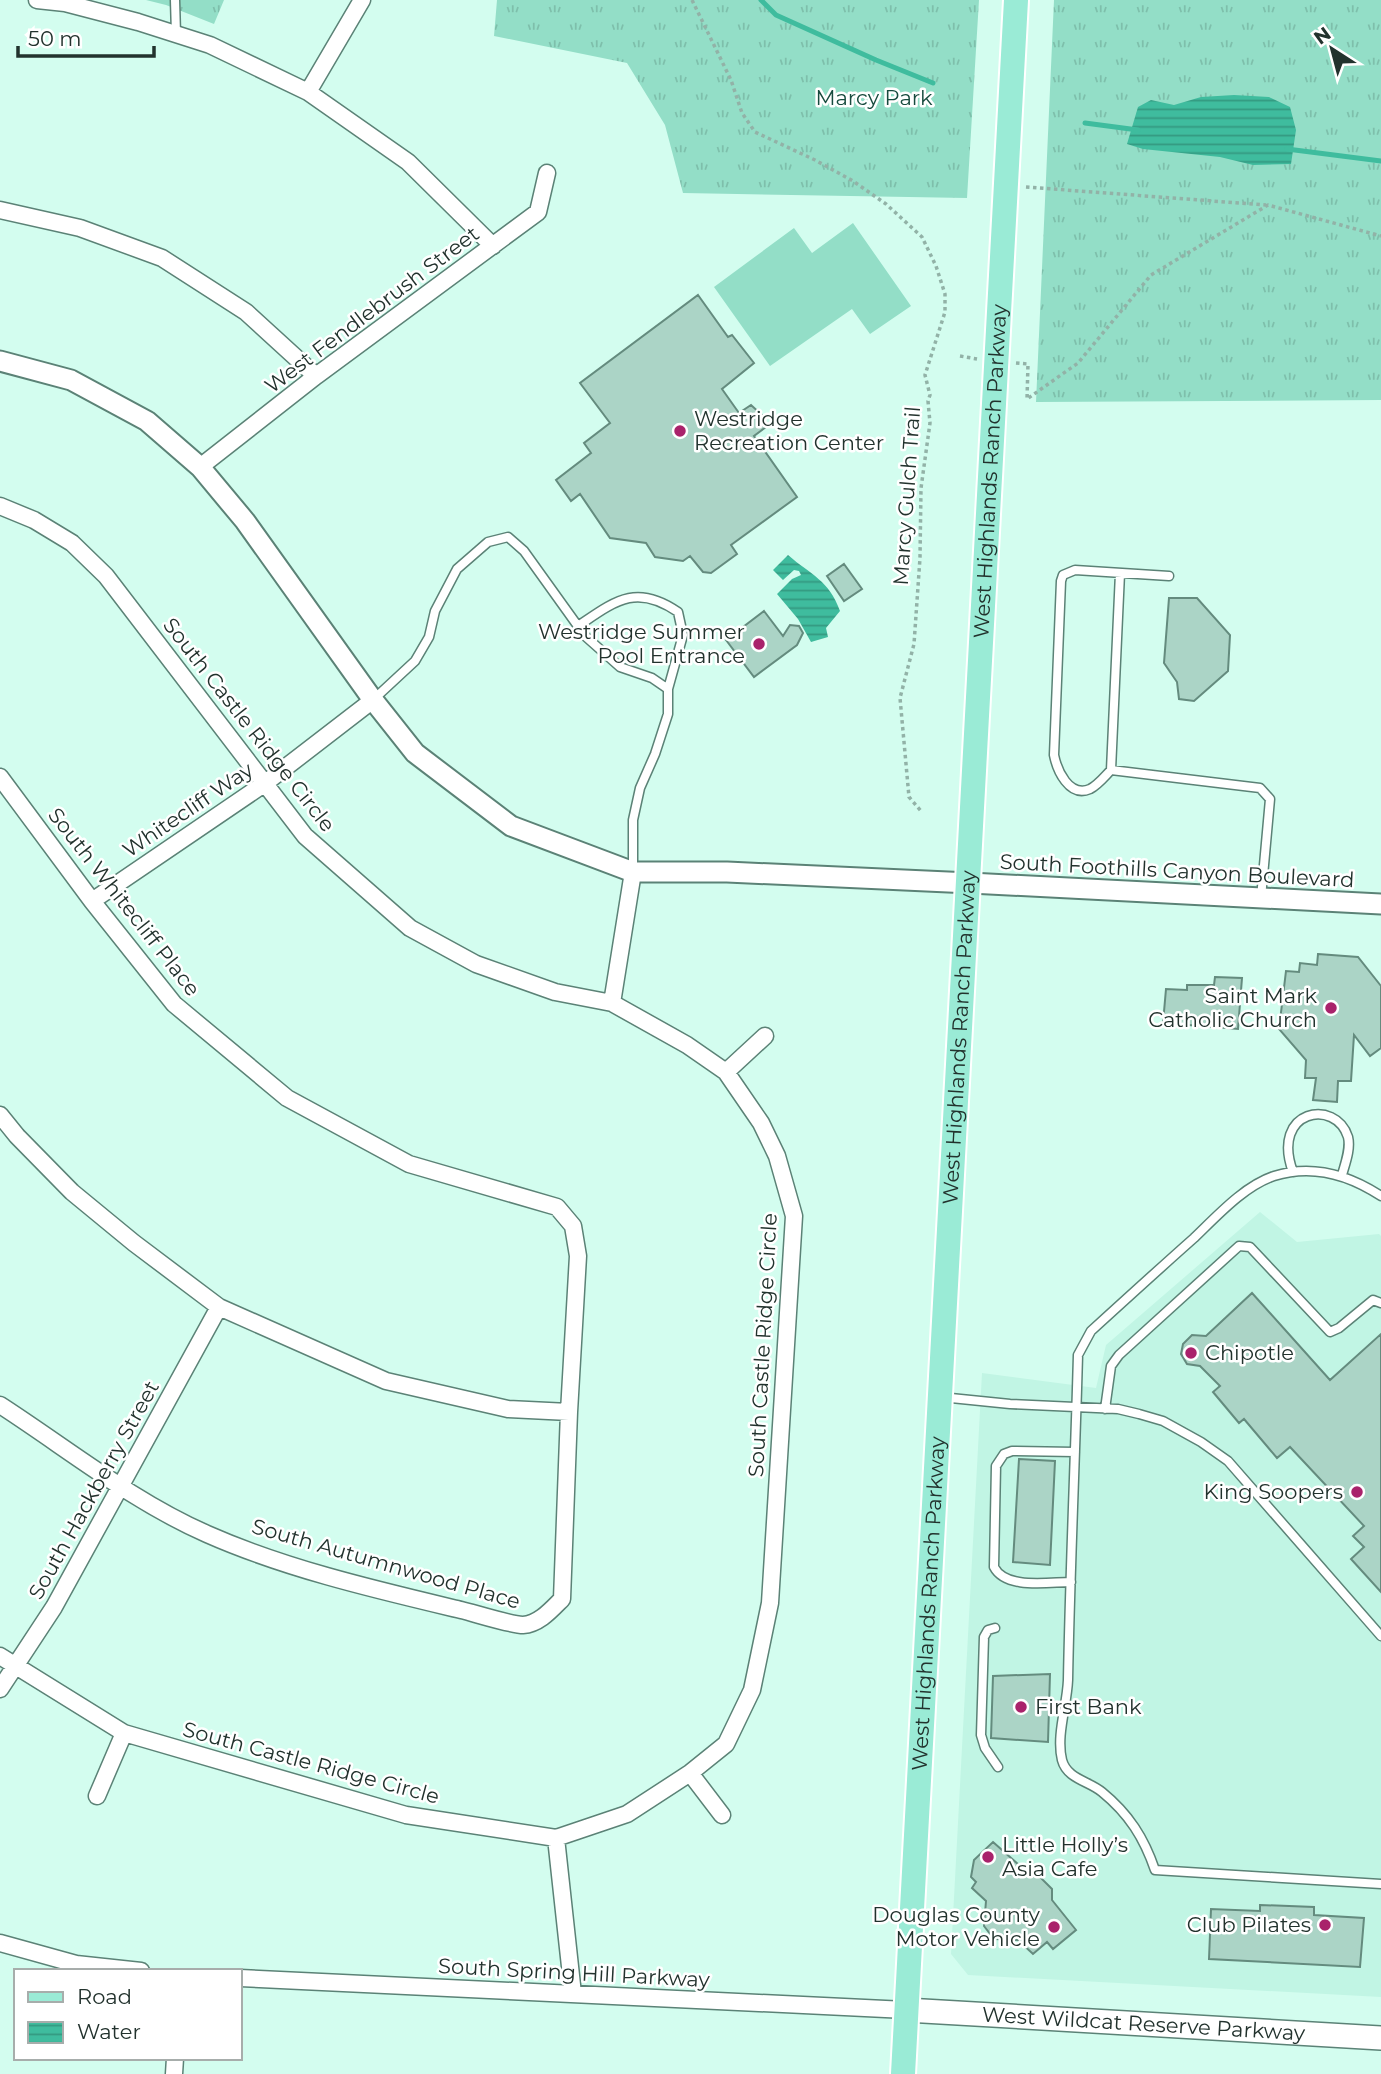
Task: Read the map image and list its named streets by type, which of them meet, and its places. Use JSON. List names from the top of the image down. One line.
{"streets":{"main road":["West Highlands Ranch Parkway","West Wildcat Reserve Parkway"],"street":["West Fendlebrush Street","South Castle Ridge Circle","Whitecliff Way","South Foothills Canyon Boulevard","South Whitecliff Place","South Hackberry Street","South Autumnwood Place","South Spring Hill Parkway"],"path":["Marcy Gulch Trail"]},"crossings":[["West Fendlebrush Street","South Foothills Canyon Boulevard"],["West Highlands Ranch Parkway","South Foothills Canyon Boulevard"],["West Highlands Ranch Parkway","South Spring Hill Parkway"],["West Highlands Ranch Parkway","West Wildcat Reserve Parkway"],["South Castle Ridge Circle","Whitecliff Way"],["South Castle Ridge Circle","South Hackberry Street"],["Whitecliff Way","South Foothills Canyon Boulevard"],["Whitecliff Way","South Whitecliff Place"],["South Whitecliff Place","South Autumnwood Place"],["South Hackberry Street","South Autumnwood Place"],["South Spring Hill Parkway","West Wildcat Reserve Parkway"]],"parks":["Marcy Park"],"places":["Westridge Recreation Center","Westridge Summer Pool Entrance","Saint Mark Catholic Church","Chipotle","King Soopers","First Bank","Little Holly’s Asia Cafe","Club Pilates","Douglas County Motor Vehicle"],"legend":["Road","Water"],"scale_bar":"50 m","north":"top left"}
